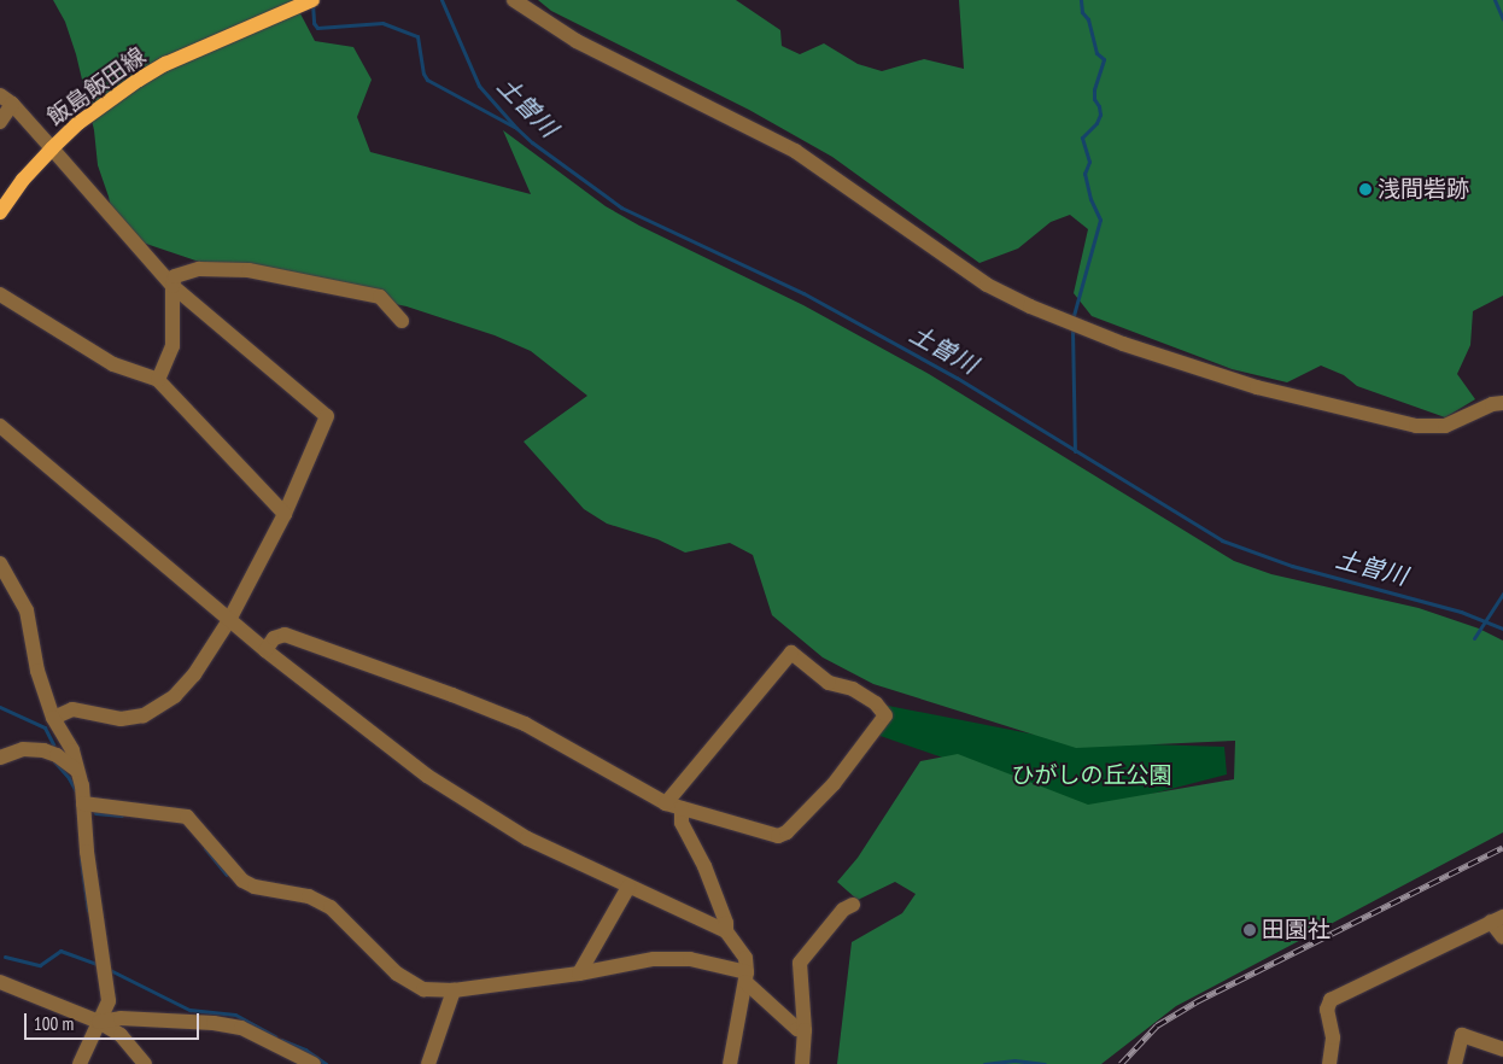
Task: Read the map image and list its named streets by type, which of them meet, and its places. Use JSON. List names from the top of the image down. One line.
{"streets":{"main road":["飯島飯田線"]},"water":["土曽川"],"parks":["ひがしの丘公園"],"places":["浅間砦跡","田園社"],"scale_bar":"100 m"}
